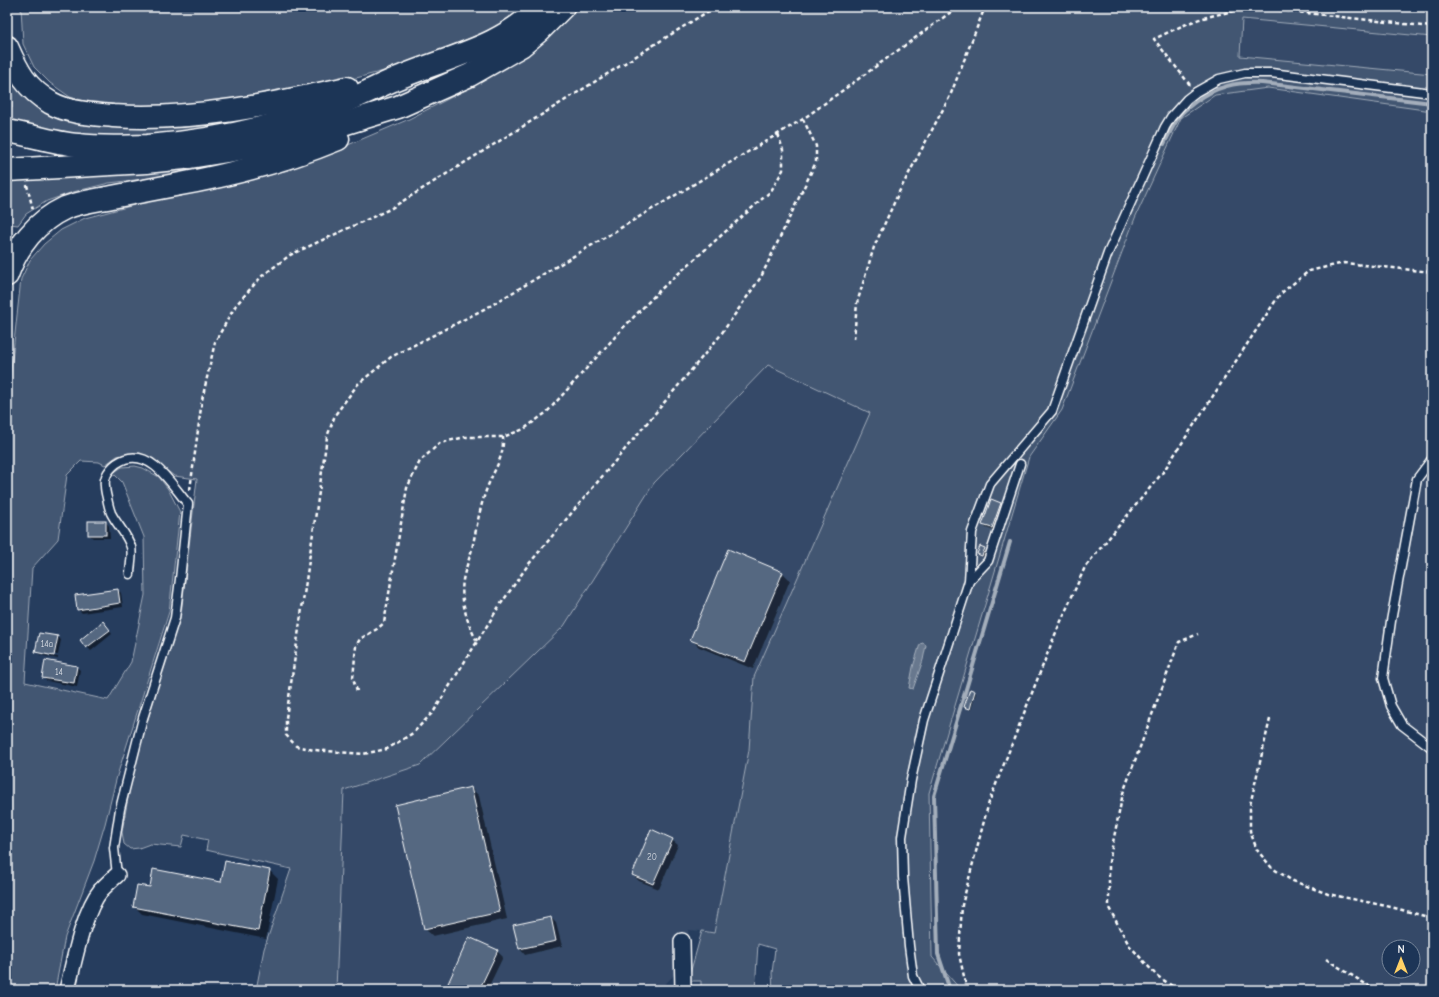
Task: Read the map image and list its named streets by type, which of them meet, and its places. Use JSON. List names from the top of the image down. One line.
{"house_numbers":["14a","14","20"],"north":"top"}
